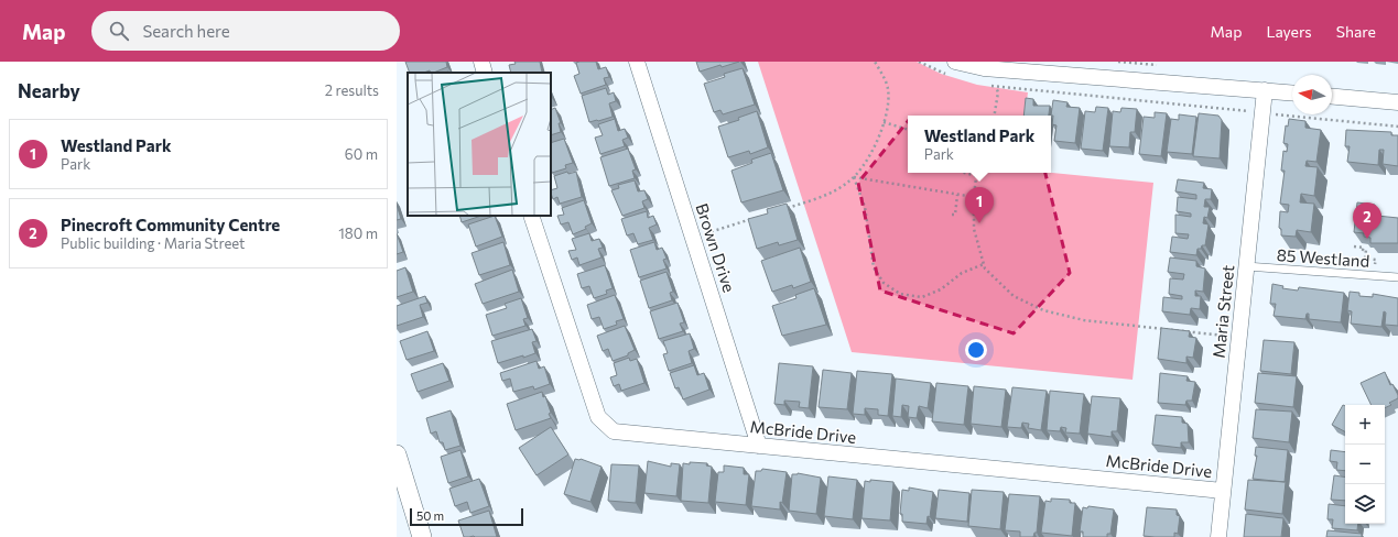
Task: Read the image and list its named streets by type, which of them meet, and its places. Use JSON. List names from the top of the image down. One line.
{"streets":{"street":["Brown Drive","Maria Street","McBride Drive"],"lane":["85 Westland"]},"crossings":[["Brown Drive","McBride Drive"],["85 Westland","Maria Street"],["Maria Street","McBride Drive"]],"scale_bar":"50 m","north":"left","page":{"header":"Map","search":"Search here","nav":["Map","Layers","Share"],"heading":["Nearby","2 results"],"popup":["Westland Park","Park"],"list":[{"mark":"1","name":"Westland Park","note":"Park","value":"60 m"},{"mark":"2","name":"Pinecroft Community Centre","note":"Public building · Maria Street","value":"180 m"}],"pins":["1","2"],"map_buttons":["+","−"],"scale":"50 m"}}
